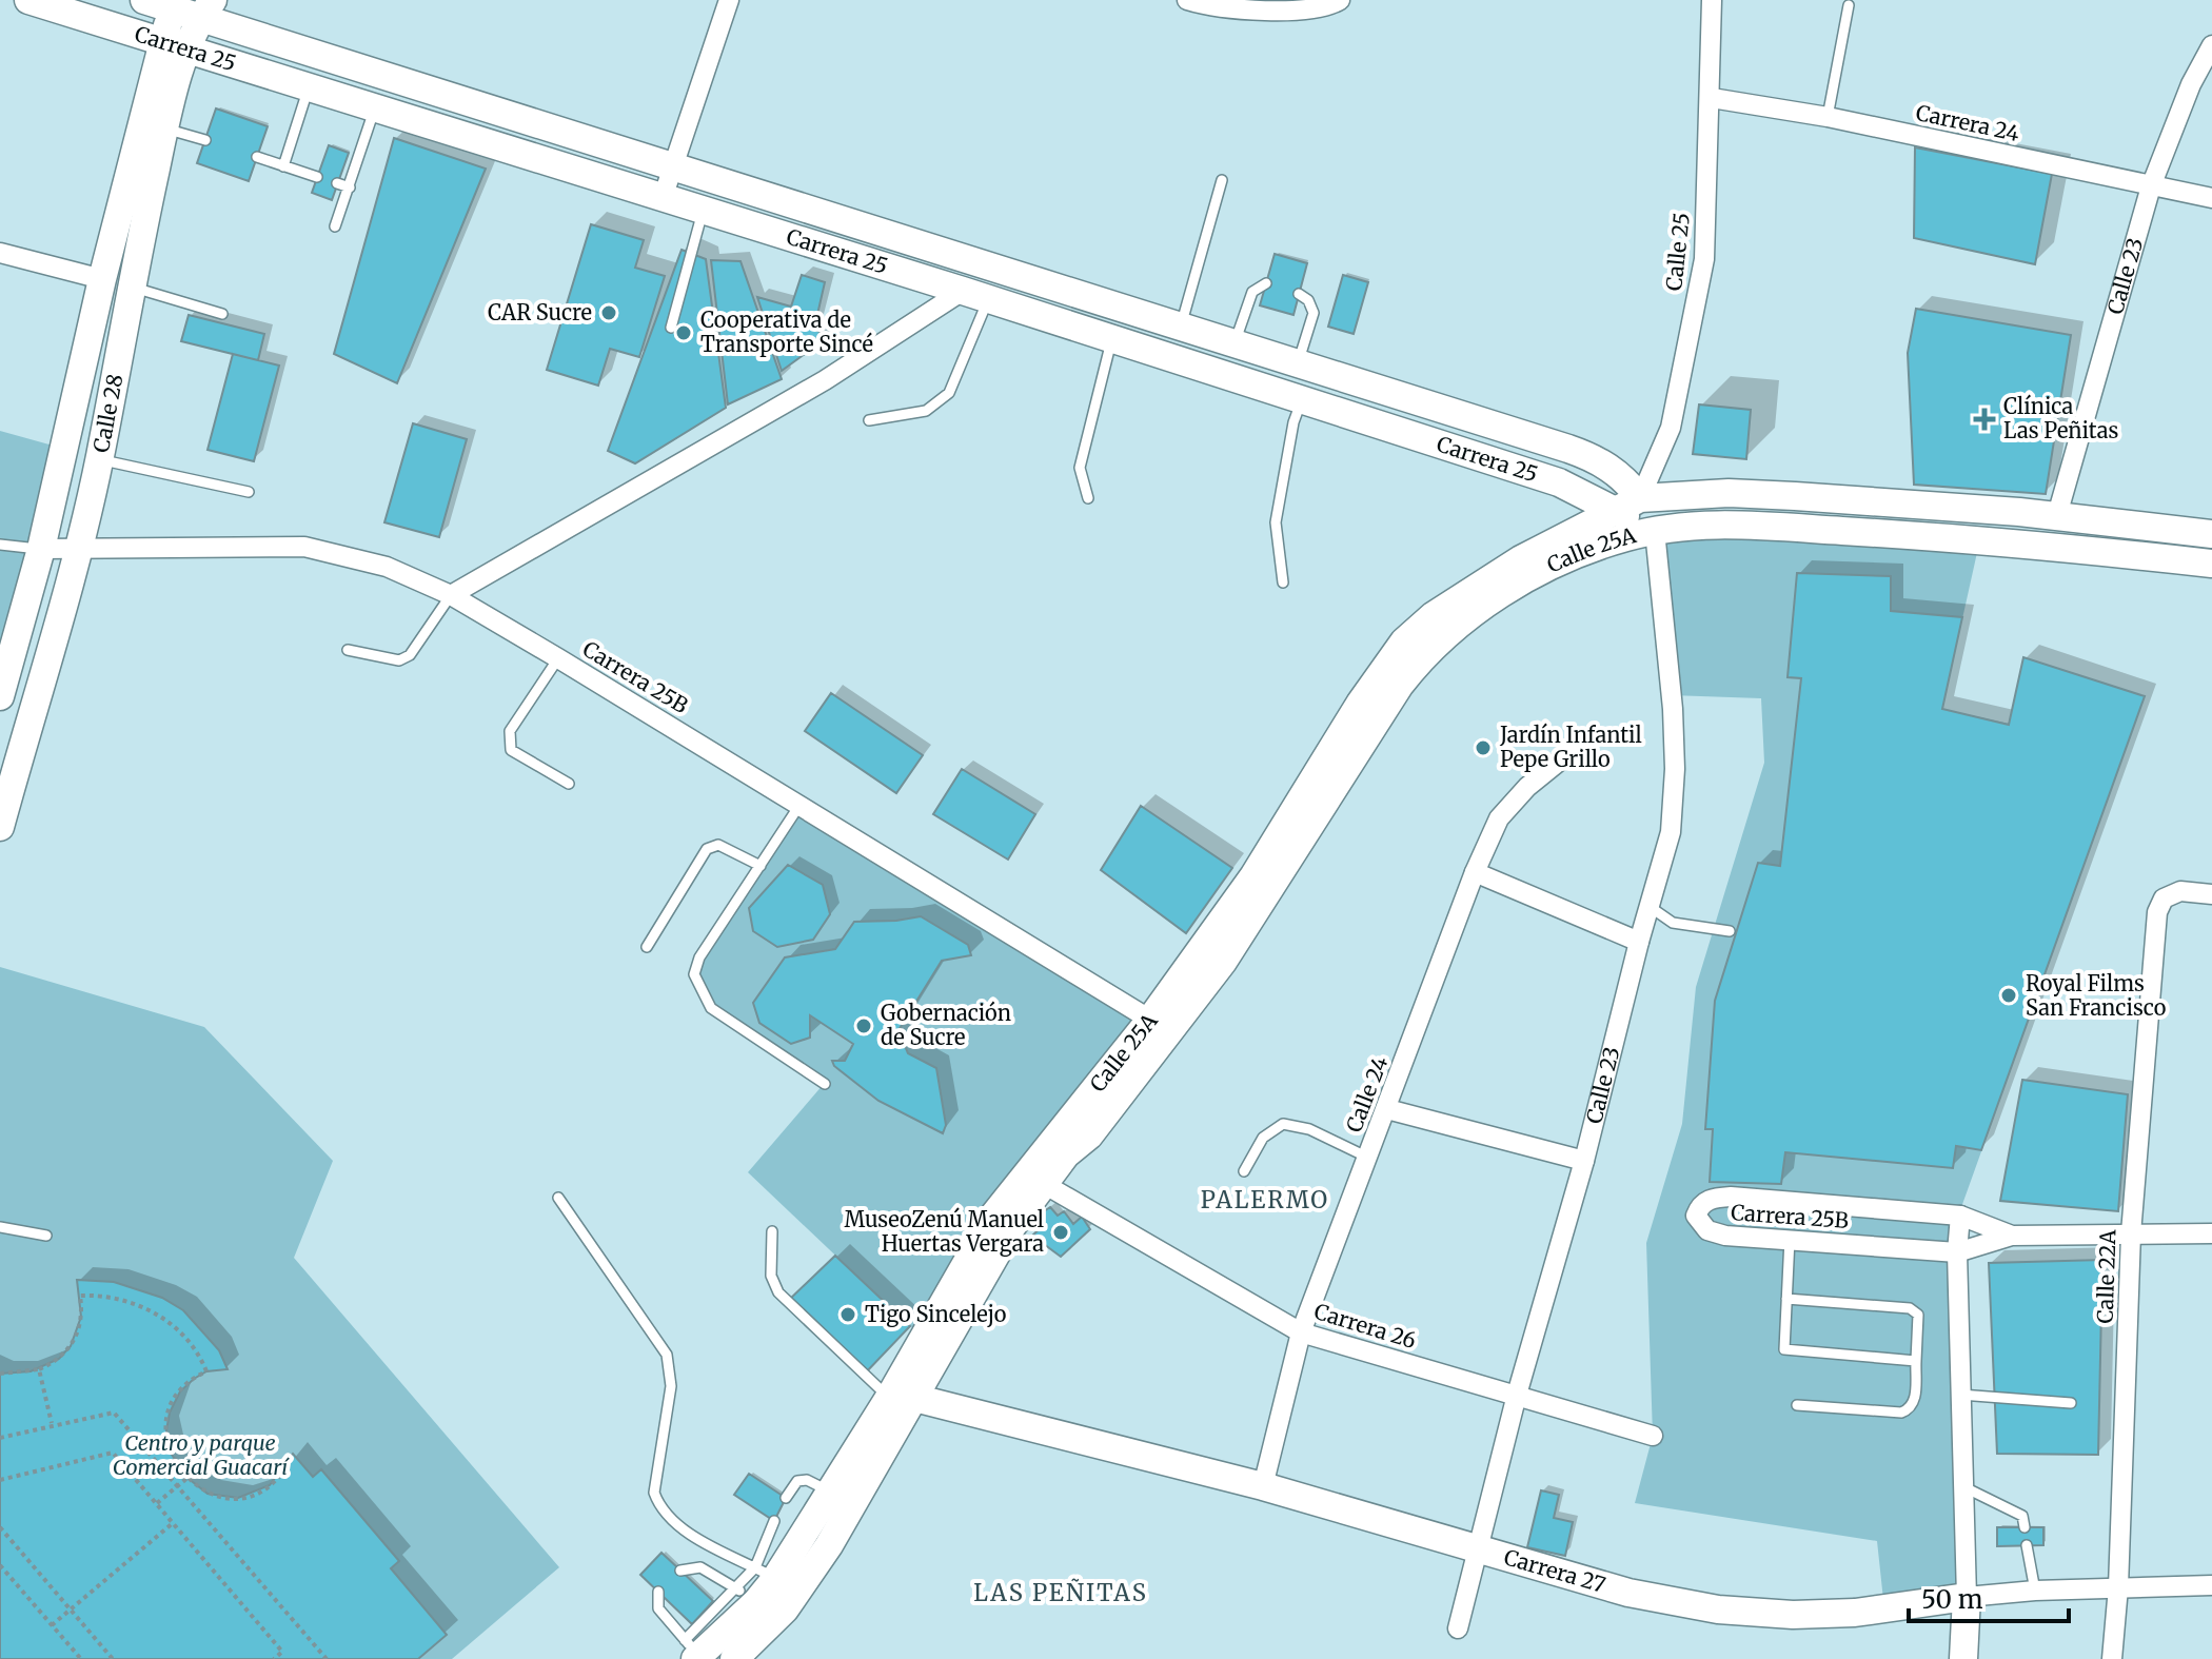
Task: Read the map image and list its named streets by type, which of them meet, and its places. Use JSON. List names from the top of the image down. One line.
{"streets":{"main road":["Carrera 25","Calle 28","Calle 25A","Carrera 27"],"street":["Carrera 24","Calle 25","Calle 23","Carrera 25B","Calle 24","Calle 22A","Carrera 26"]},"crossings":[["Carrera 25","Calle 25"],["Carrera 25","Calle 23"],["Carrera 25","Calle 28"],["Carrera 25","Calle 25A"],["Carrera 24","Calle 25"],["Carrera 24","Calle 23"],["Calle 25","Calle 25A"],["Calle 23","Calle 25A"],["Calle 23","Carrera 26"],["Calle 23","Carrera 27"],["Calle 28","Carrera 25B"],["Calle 25A","Carrera 25B"],["Calle 25A","Carrera 26"],["Calle 25A","Carrera 27"],["Carrera 25B","Calle 22A"],["Calle 24","Carrera 26"],["Calle 24","Carrera 27"],["Calle 22A","Carrera 27"]],"districts":["PALERMO","LAS PEÑITAS"],"parks":["Centro y parque Comercial Guacarí"],"places":{"other":["CAR Sucre","Cooperativa de Transporte Sincé","Jardín Infantil Pepe Grillo","Royal Films San Francisco","Gobernación de Sucre","MuseoZenú Manuel Huertas Vergara","Tigo Sincelejo"],"health":["Clínica Las Peñitas"]},"scale_bar":"50 m"}
